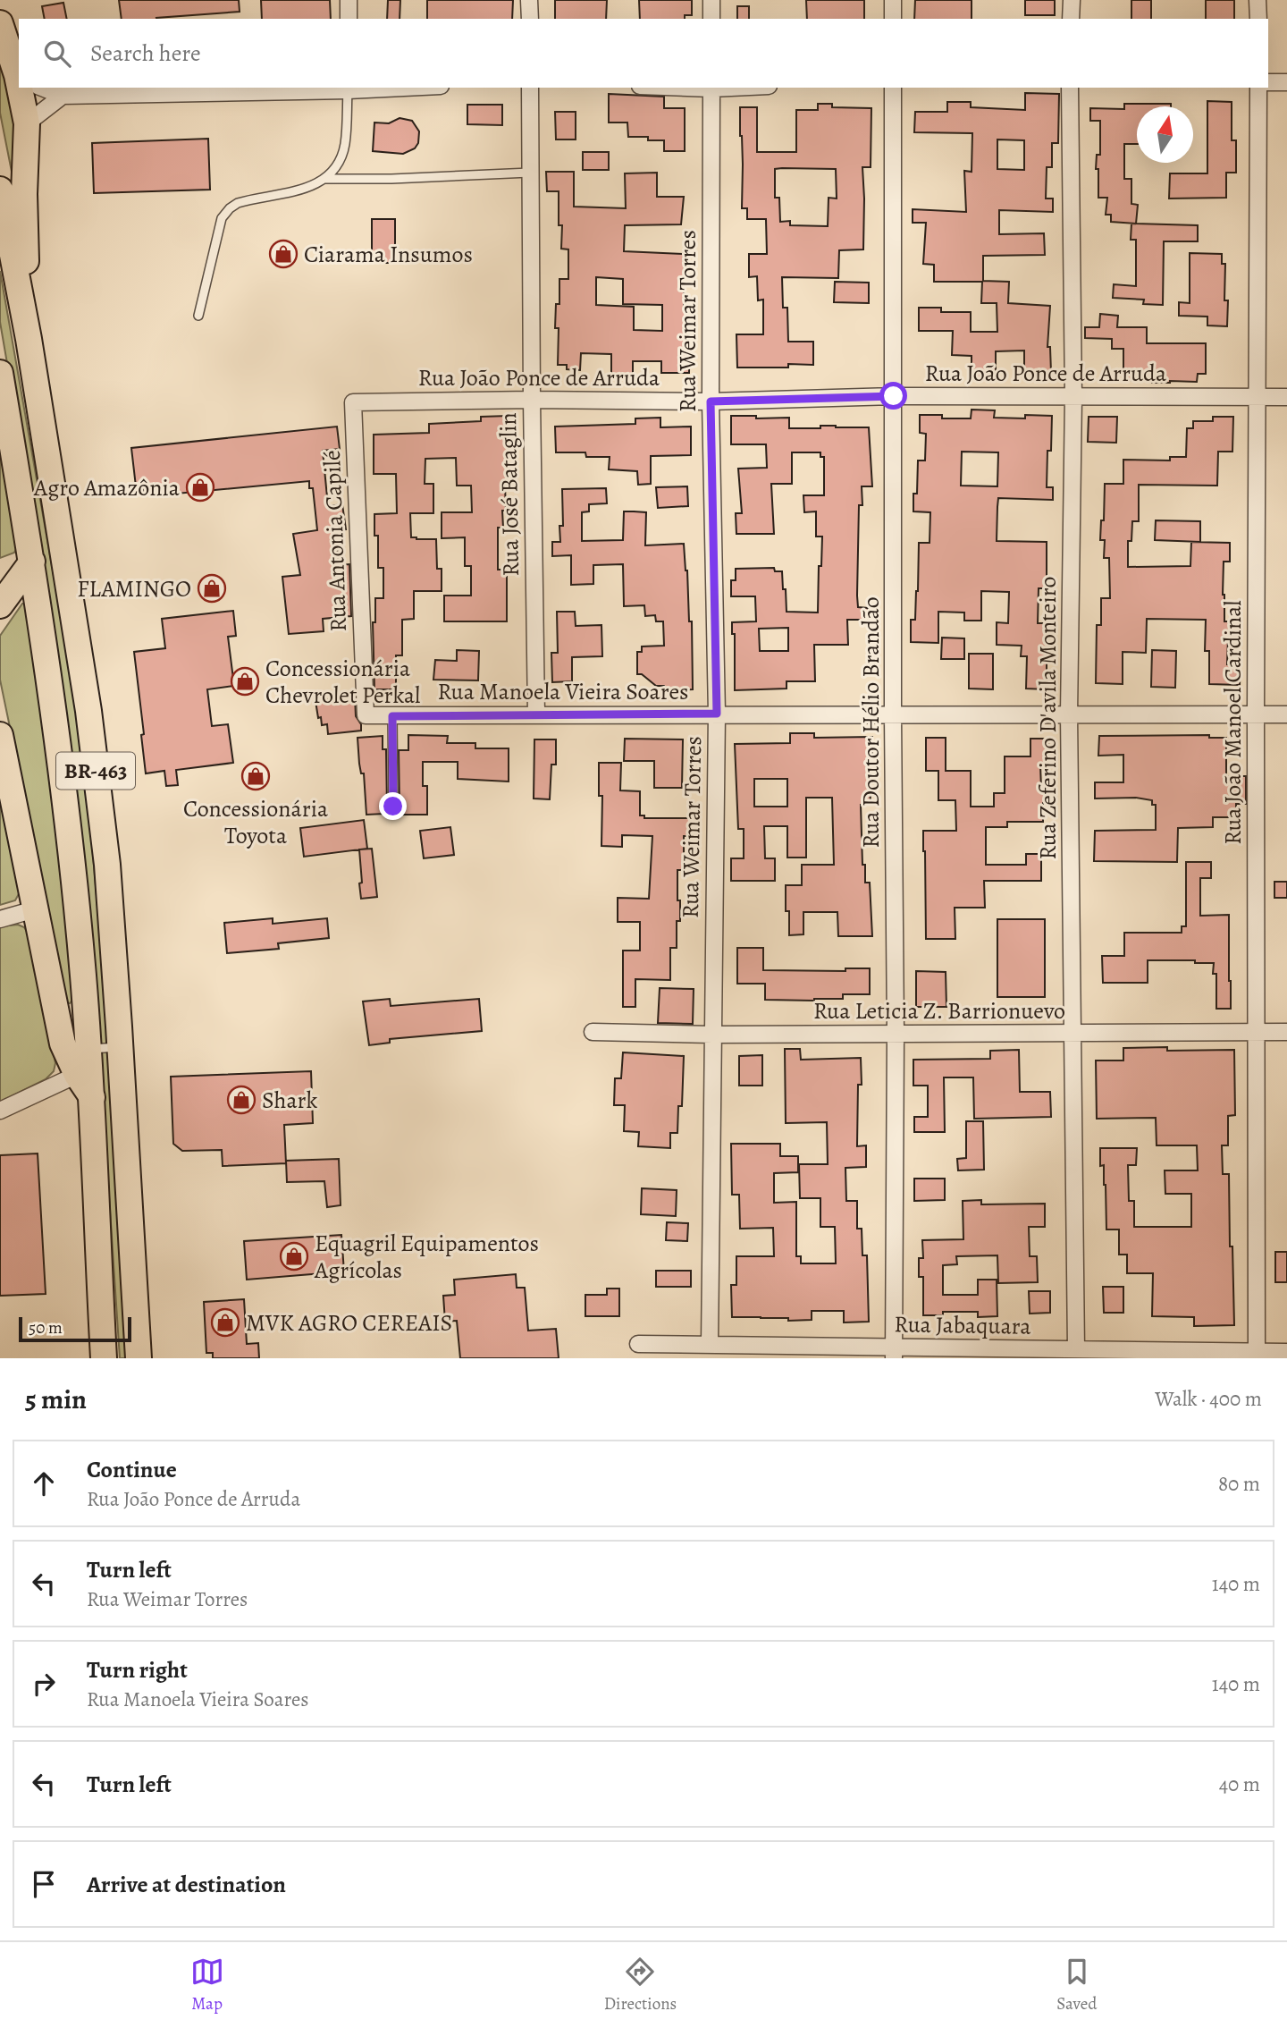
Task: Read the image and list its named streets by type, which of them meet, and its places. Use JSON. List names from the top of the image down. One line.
{"streets":{"main road":["BR-463"],"street":["Rua Weimar Torres","Rua João Ponce de Arruda","Rua José Bataglin","Rua Antonia Capilé","Rua Manoela Vieira Soares","Rua Zeferino D'avila Monteiro","Rua Doutor Hélio Brandão","Rua João Manoel Cardinal","Rua Leticia Z. Barrionuevo","Rua Jabaquara"]},"crossings":[["Rua Weimar Torres","Rua João Ponce de Arruda"],["Rua Weimar Torres","Rua Manoela Vieira Soares"],["Rua Weimar Torres","Rua Leticia Z. Barrionuevo"],["Rua Weimar Torres","Rua Jabaquara"],["Rua João Ponce de Arruda","Rua José Bataglin"],["Rua João Ponce de Arruda","Rua Antonia Capilé"],["Rua João Ponce de Arruda","Rua Zeferino D'avila Monteiro"],["Rua João Ponce de Arruda","Rua Doutor Hélio Brandão"],["Rua João Ponce de Arruda","Rua João Manoel Cardinal"],["Rua José Bataglin","Rua Manoela Vieira Soares"],["Rua Antonia Capilé","Rua Manoela Vieira Soares"],["Rua Manoela Vieira Soares","Rua Zeferino D'avila Monteiro"],["Rua Manoela Vieira Soares","Rua Doutor Hélio Brandão"],["Rua Manoela Vieira Soares","Rua João Manoel Cardinal"],["Rua Zeferino D'avila Monteiro","Rua Leticia Z. Barrionuevo"],["Rua Zeferino D'avila Monteiro","Rua Jabaquara"],["Rua Doutor Hélio Brandão","Rua Leticia Z. Barrionuevo"],["Rua Doutor Hélio Brandão","Rua Jabaquara"],["Rua João Manoel Cardinal","Rua Leticia Z. Barrionuevo"],["Rua João Manoel Cardinal","Rua Jabaquara"]],"places":{"shop":["Ciarama Insumos","Agro Amazônia","FLAMINGO","Concessionária Chevrolet Perkal","Concessionária Toyota","Shark","Equagril Equipamentos Agrícolas","MVK AGRO CEREAIS"]},"scale_bar":"50 m","north":"top","page":{"search":"Search here","scale":"50 m","heading":["5 min","Walk · 400 m"],"list":[["Continue","Rua João Ponce de Arruda","80 m"],["Turn left","Rua Weimar Torres","140 m"],["Turn right","Rua Manoela Vieira Soares","140 m"],["Turn left","40 m"],"Arrive at destination"],"nav":["Map","Directions","Saved"]}}
